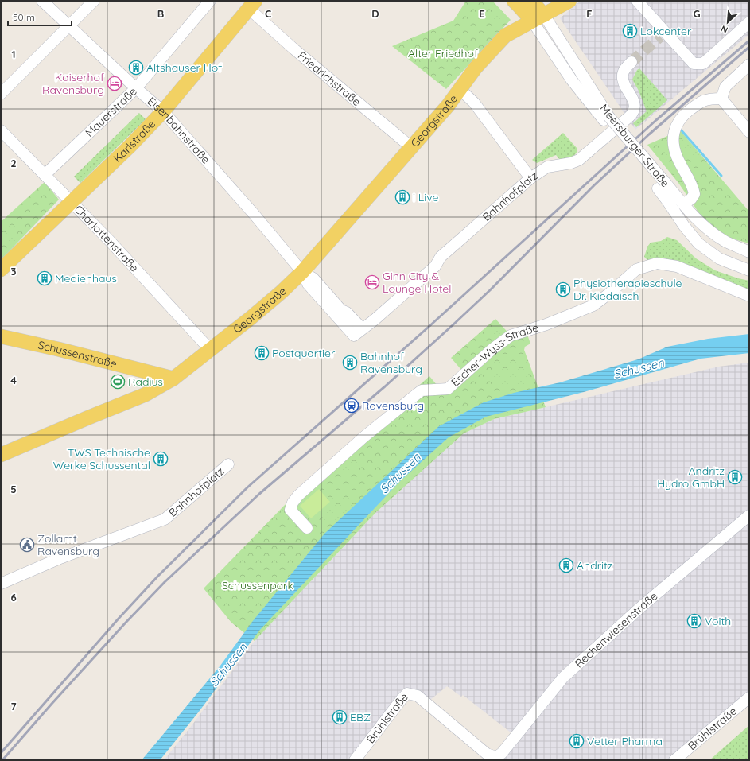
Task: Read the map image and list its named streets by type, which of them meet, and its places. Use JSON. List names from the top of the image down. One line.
{"streets":{"main road":["Georgstraße","Karlstraße","Meersburger Straße","Schussenstraße"],"street":["Friedrichstraße","Mauerstraße","Eisenbahnstraße","Bahnhofplatz","Charlottenstraße","Escher-Wyss-Straße","Rechenwiesenstraße","Brühlstraße"]},"crossings":[["Friedrichstraße","Georgstraße"],["Friedrichstraße","Karlstraße"],["Mauerstraße","Eisenbahnstraße"],["Mauerstraße","Charlottenstraße"],["Georgstraße","Eisenbahnstraße"],["Georgstraße","Meersburger Straße"],["Georgstraße","Bahnhofplatz"],["Georgstraße","Charlottenstraße"],["Georgstraße","Schussenstraße"],["Eisenbahnstraße","Karlstraße"],["Eisenbahnstraße","Bahnhofplatz"],["Karlstraße","Charlottenstraße"],["Rechenwiesenstraße","Brühlstraße"]],"water":["Schussen"],"parks":["Alter Friedhof","Schussenpark"],"places":{"building":["Lokcenter","Altshauser Hof","i Live","Medienhaus","Physiotherapieschule Dr. Kiedaisch","Postquartier","Bahnhof Ravensburg","TWS Technische Werke Schussental","Andritz Hydro GmbH","Andritz","Voith","EBZ","Vetter Pharma"],"hotel":["Kaiserhof Ravensburg","Ginn City & Lounge Hotel"],"sports":["Radius"],"station":["Ravensburg"],"public building":["Zollamt Ravensburg"]},"scale_bar":"50 m","north":"bottom left","grid":{"columns":["B","C","D","E","F","G"],"rows":["1","2","3","4","5","6","7"]}}
